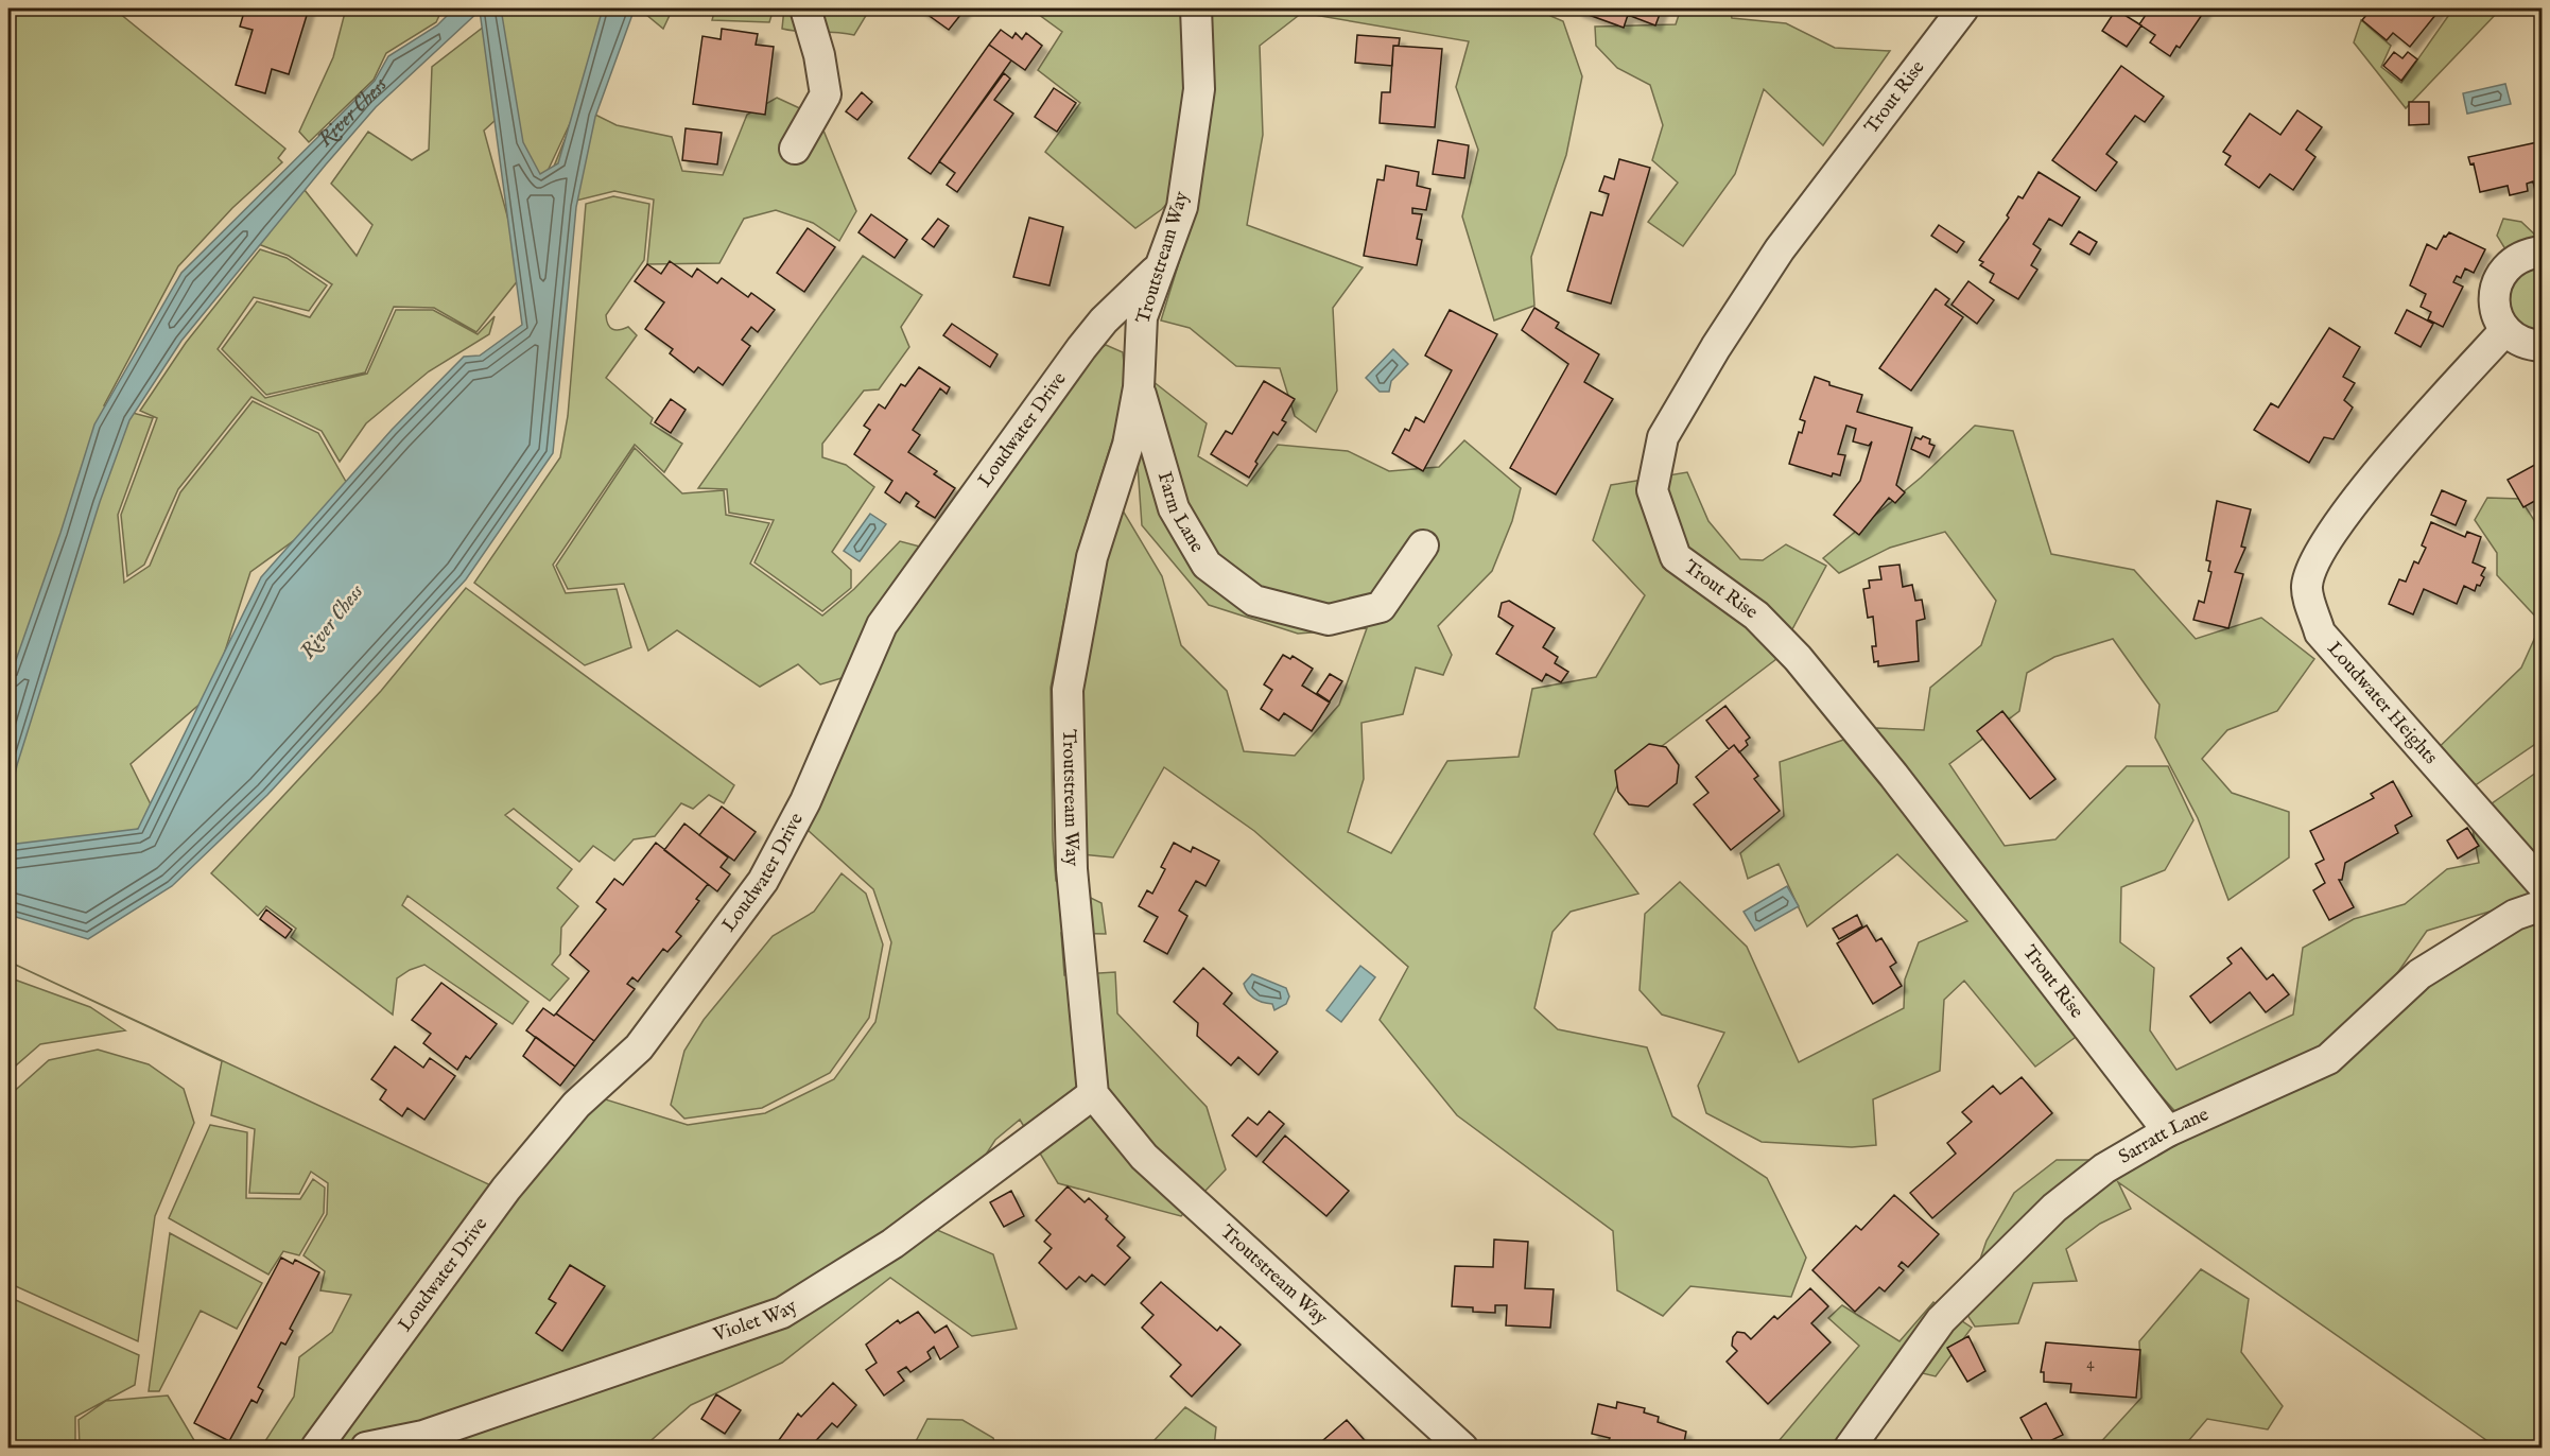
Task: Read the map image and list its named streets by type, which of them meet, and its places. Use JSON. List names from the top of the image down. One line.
{"streets":{"street":["Trout Rise","Troutstream Way","Loudwater Drive","Farm Lane","Loudwater Heights","Sarratt Lane","Violet Way"]},"crossings":[["Trout Rise","Sarratt Lane"],["Troutstream Way","Loudwater Drive"],["Troutstream Way","Farm Lane"],["Troutstream Way","Violet Way"]],"water":["River Chess"],"house_numbers":["4"]}
